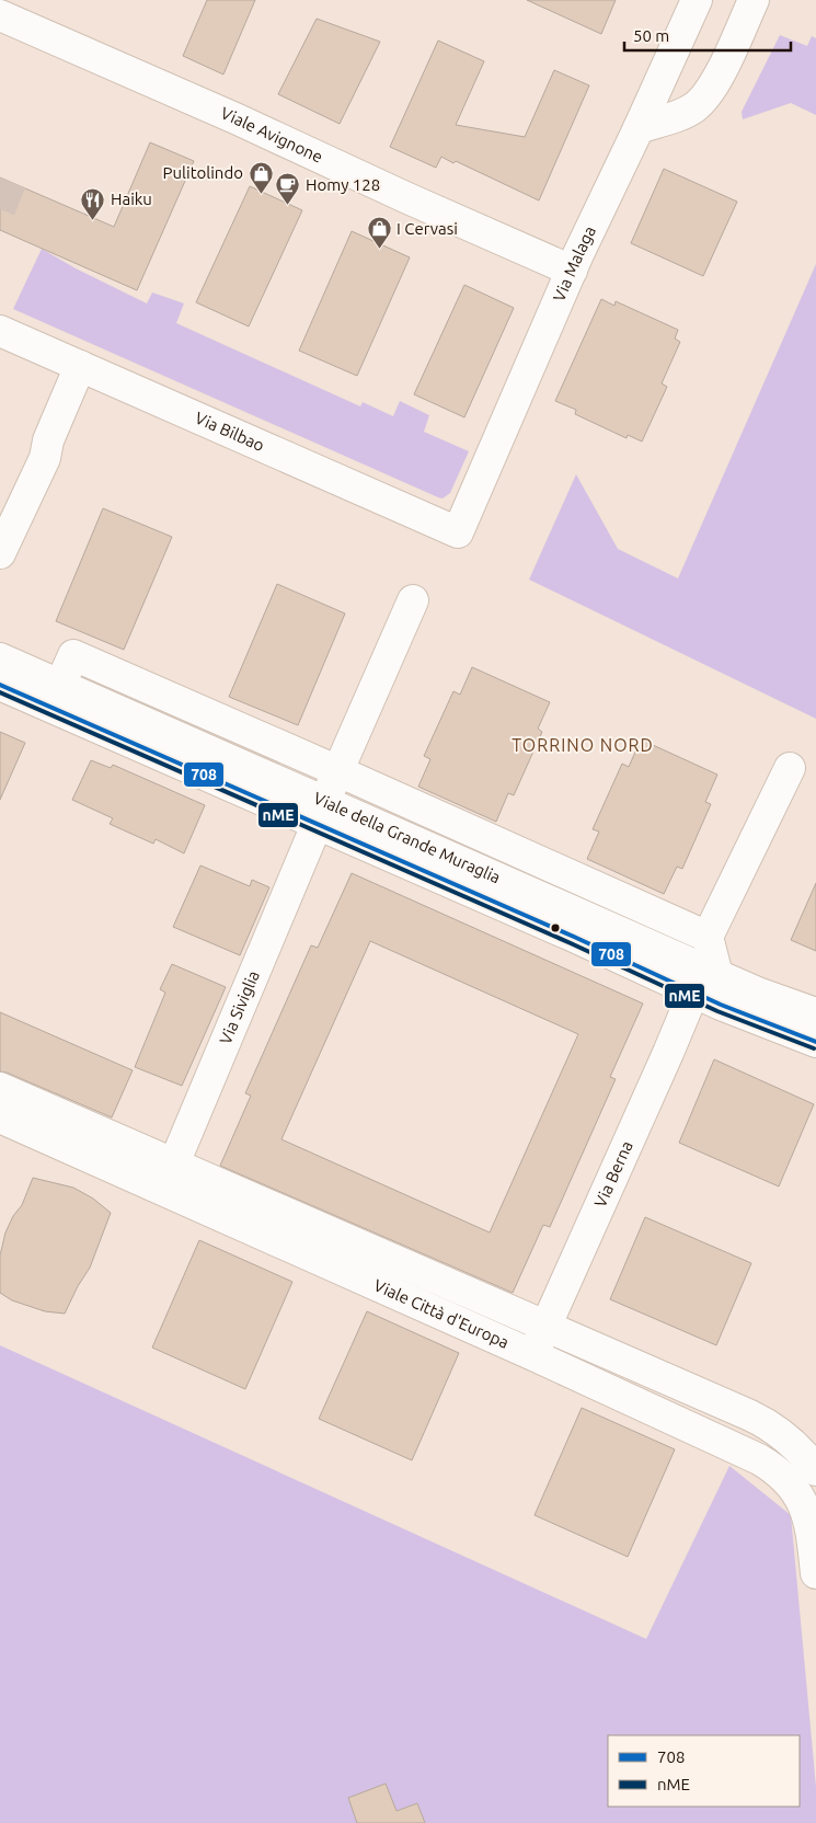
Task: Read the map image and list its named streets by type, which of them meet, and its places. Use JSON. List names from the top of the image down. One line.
{"streets":{"street":["Viale Avignone","Via Malaga","Via Bilbao","Viale della Grande Muraglia","Via Siviglia","Via Berna","Viale Città d'Europa"]},"crossings":[["Viale Avignone","Via Malaga"],["Via Malaga","Via Bilbao"],["Viale della Grande Muraglia","Via Siviglia"],["Viale della Grande Muraglia","Via Berna"],["Via Siviglia","Viale Città d'Europa"],["Via Berna","Viale Città d'Europa"]],"districts":["TORRINO NORD"],"places":{"shop":["Pulitolindo","I Cervasi"],"cafe":["Homy 128"],"restaurant":["Haiku"]},"lines":["transit line 708","transit line nME"],"legend":["708","nME"],"scale_bar":"50 m"}
